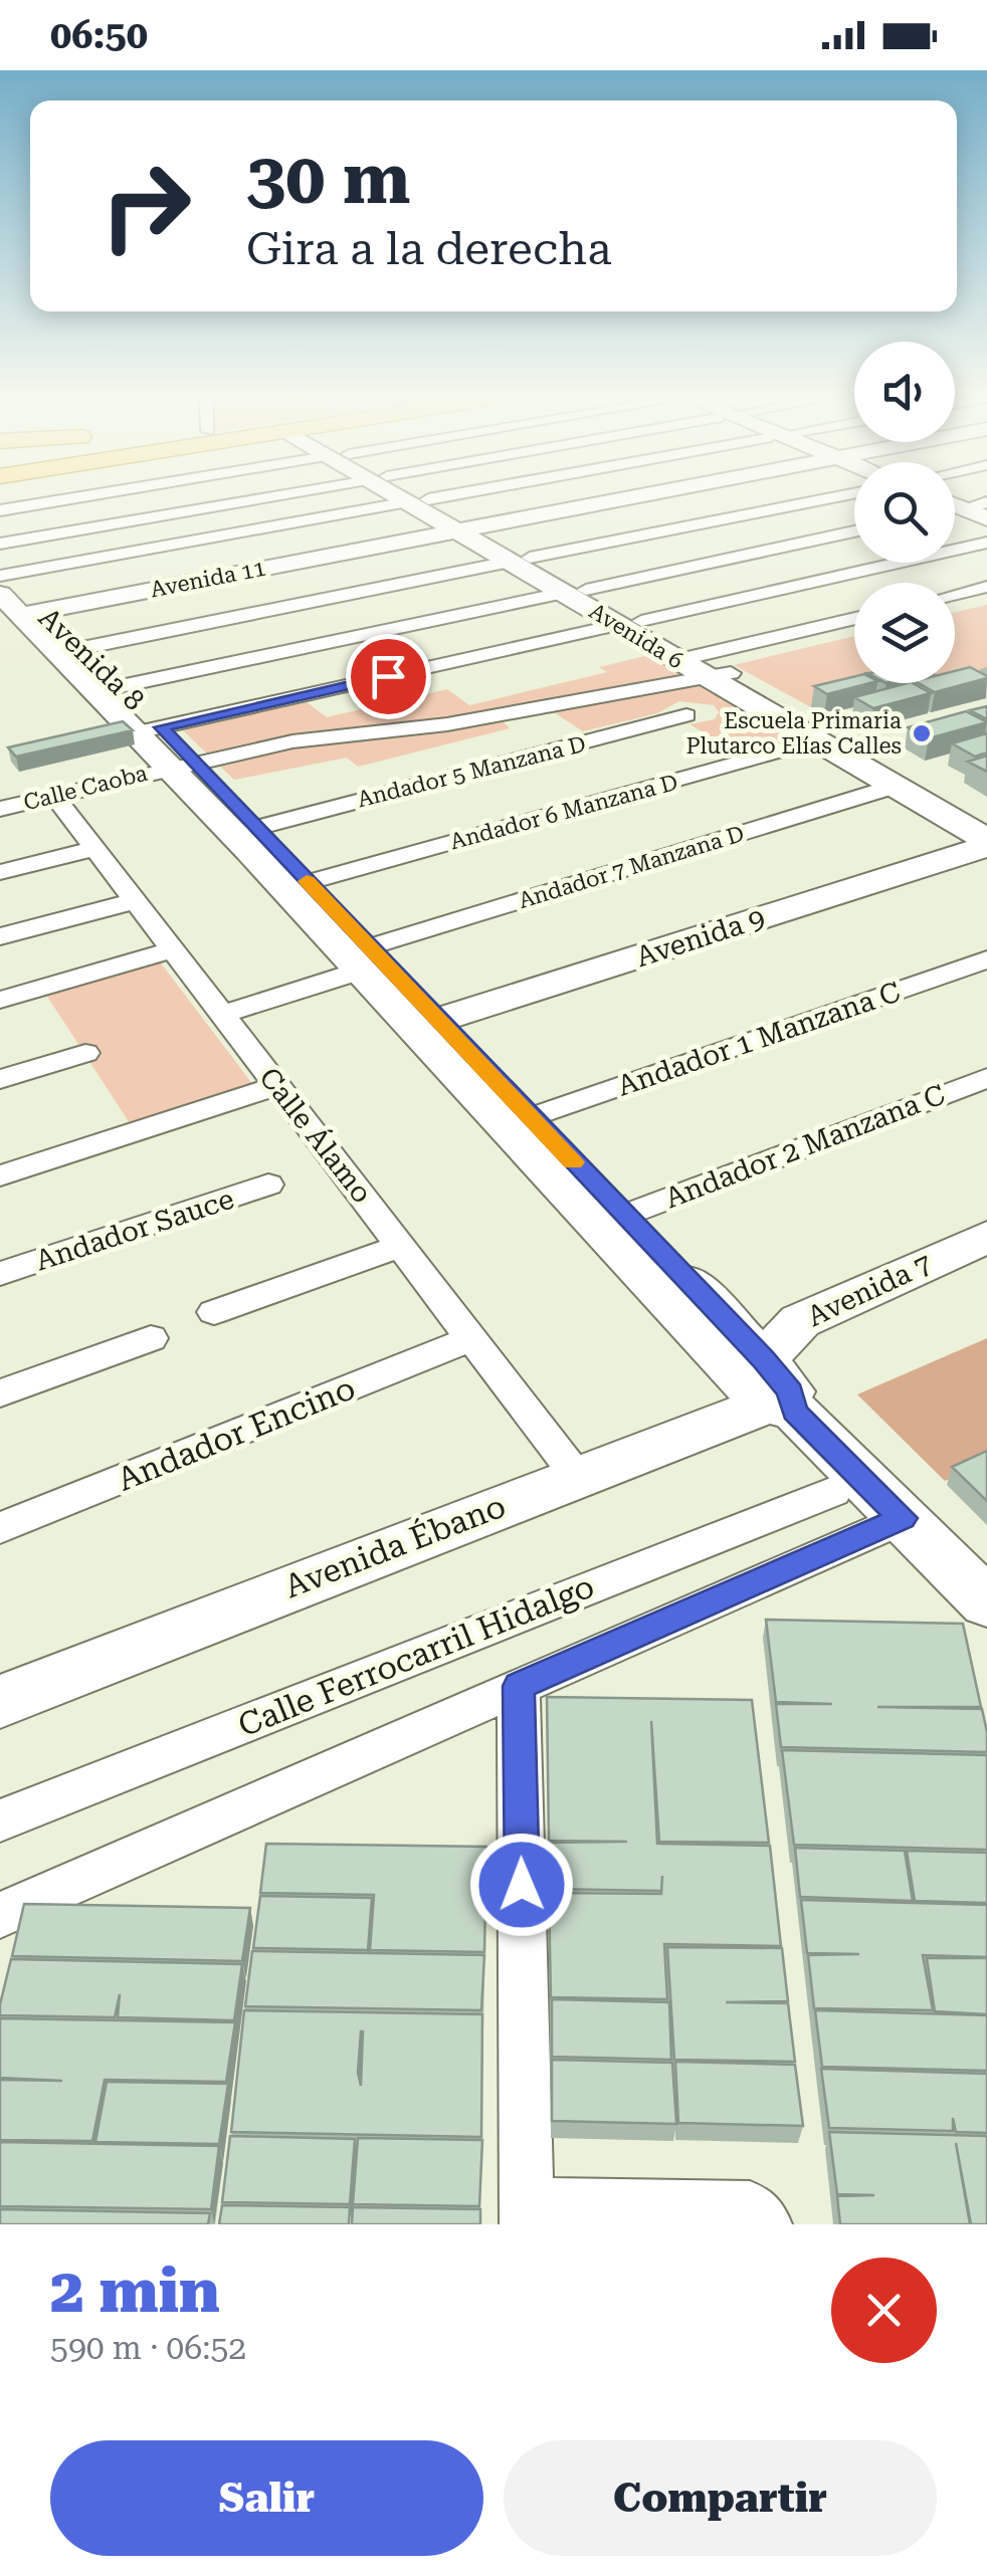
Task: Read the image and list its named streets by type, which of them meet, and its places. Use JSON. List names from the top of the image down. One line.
{"streets":{"street":["Avenida 11","Avenida 6","Avenida 8","Andador 5 Manzana D","Calle Caoba","Andador 6 Manzana D","Andador 7 Manzana D","Avenida 9","Andador 1 Manzana C","Calle Álamo","Andador 2 Manzana C","Andador Sauce","Avenida 7","Andador Encino","Avenida Ébano","Calle Ferrocarril Hidalgo"]},"crossings":[["Avenida 11","Avenida 6"],["Avenida 11","Avenida 8"],["Avenida 6","Calle Caoba"],["Avenida 6","Andador 6 Manzana D"],["Avenida 6","Andador 7 Manzana D"],["Avenida 6","Avenida 9"],["Avenida 8","Andador 5 Manzana D"],["Avenida 8","Calle Caoba"],["Avenida 8","Andador 6 Manzana D"],["Avenida 8","Andador 7 Manzana D"],["Avenida 8","Avenida 9"],["Avenida 8","Andador 1 Manzana C"],["Avenida 8","Andador 2 Manzana C"],["Avenida 8","Avenida 7"],["Avenida 8","Avenida Ébano"],["Calle Caoba","Calle Álamo"],["Andador 7 Manzana D","Calle Álamo"],["Calle Álamo","Andador Encino"],["Calle Álamo","Avenida Ébano"],["Avenida 7","Avenida Ébano"]],"places":["Escuela Primaria Plutarco Elías Calles"],"page":{"status":"06:50","turn":["30 m","Gira a la derecha"],"heading":["2 min","590 m · 06:52"],"buttons":["Salir","Compartir"]}}
